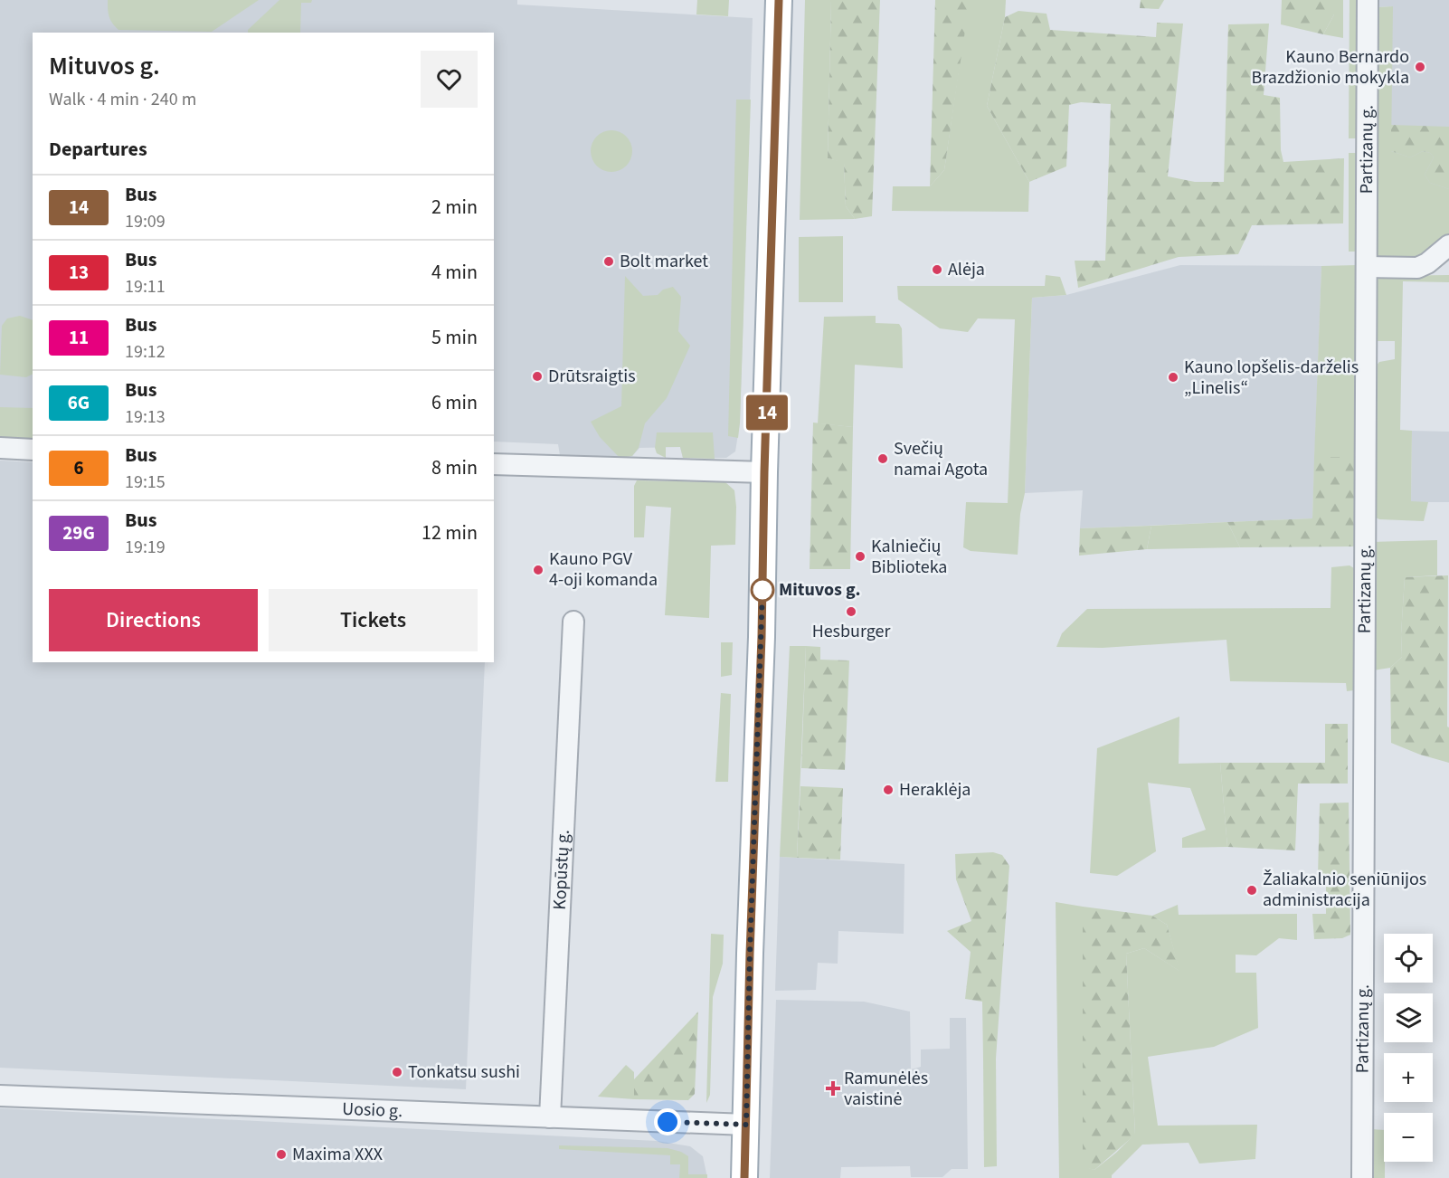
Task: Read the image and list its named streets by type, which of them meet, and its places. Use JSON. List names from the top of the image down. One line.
{"streets":{"street":["Partizanų g.","Kopūstų g.","Uosio g."]},"crossings":[["Kopūstų g.","Uosio g."]],"places":{"other":["Kauno Bernardo Brazdžionio mokykla","Bolt market","Alėja","Drūtsraigtis","Kauno lopšelis-darželis „Linelis“","Svečių namai Agota","Kalniečių Biblioteka","Kauno PGV 4-oji komanda","Mituvos g.","Hesburger","Heraklėja","Žaliakalnio seniūnijos administracija","Tonkatsu sushi","Maxima XXX"],"health":["Ramunėlės vaistinė"]},"lines":["bus line 14"],"page":{"on_map":"14","heading":[["Mituvos g.","Walk · 4 min · 240 m"],"Departures"],"list":[{"mark":"14","name":"Bus","note":"19:09","value":"2 min"},{"mark":"13","name":"Bus","note":"19:11","value":"4 min"},{"mark":"11","name":"Bus","note":"19:12","value":"5 min"},{"mark":"6G","name":"Bus","note":"19:13","value":"6 min"},{"mark":"6","name":"Bus","note":"19:15","value":"8 min"},{"mark":"29G","name":"Bus","note":"19:19","value":"12 min"}],"buttons":["Directions","Tickets"],"map_buttons":["+","−"]}}
